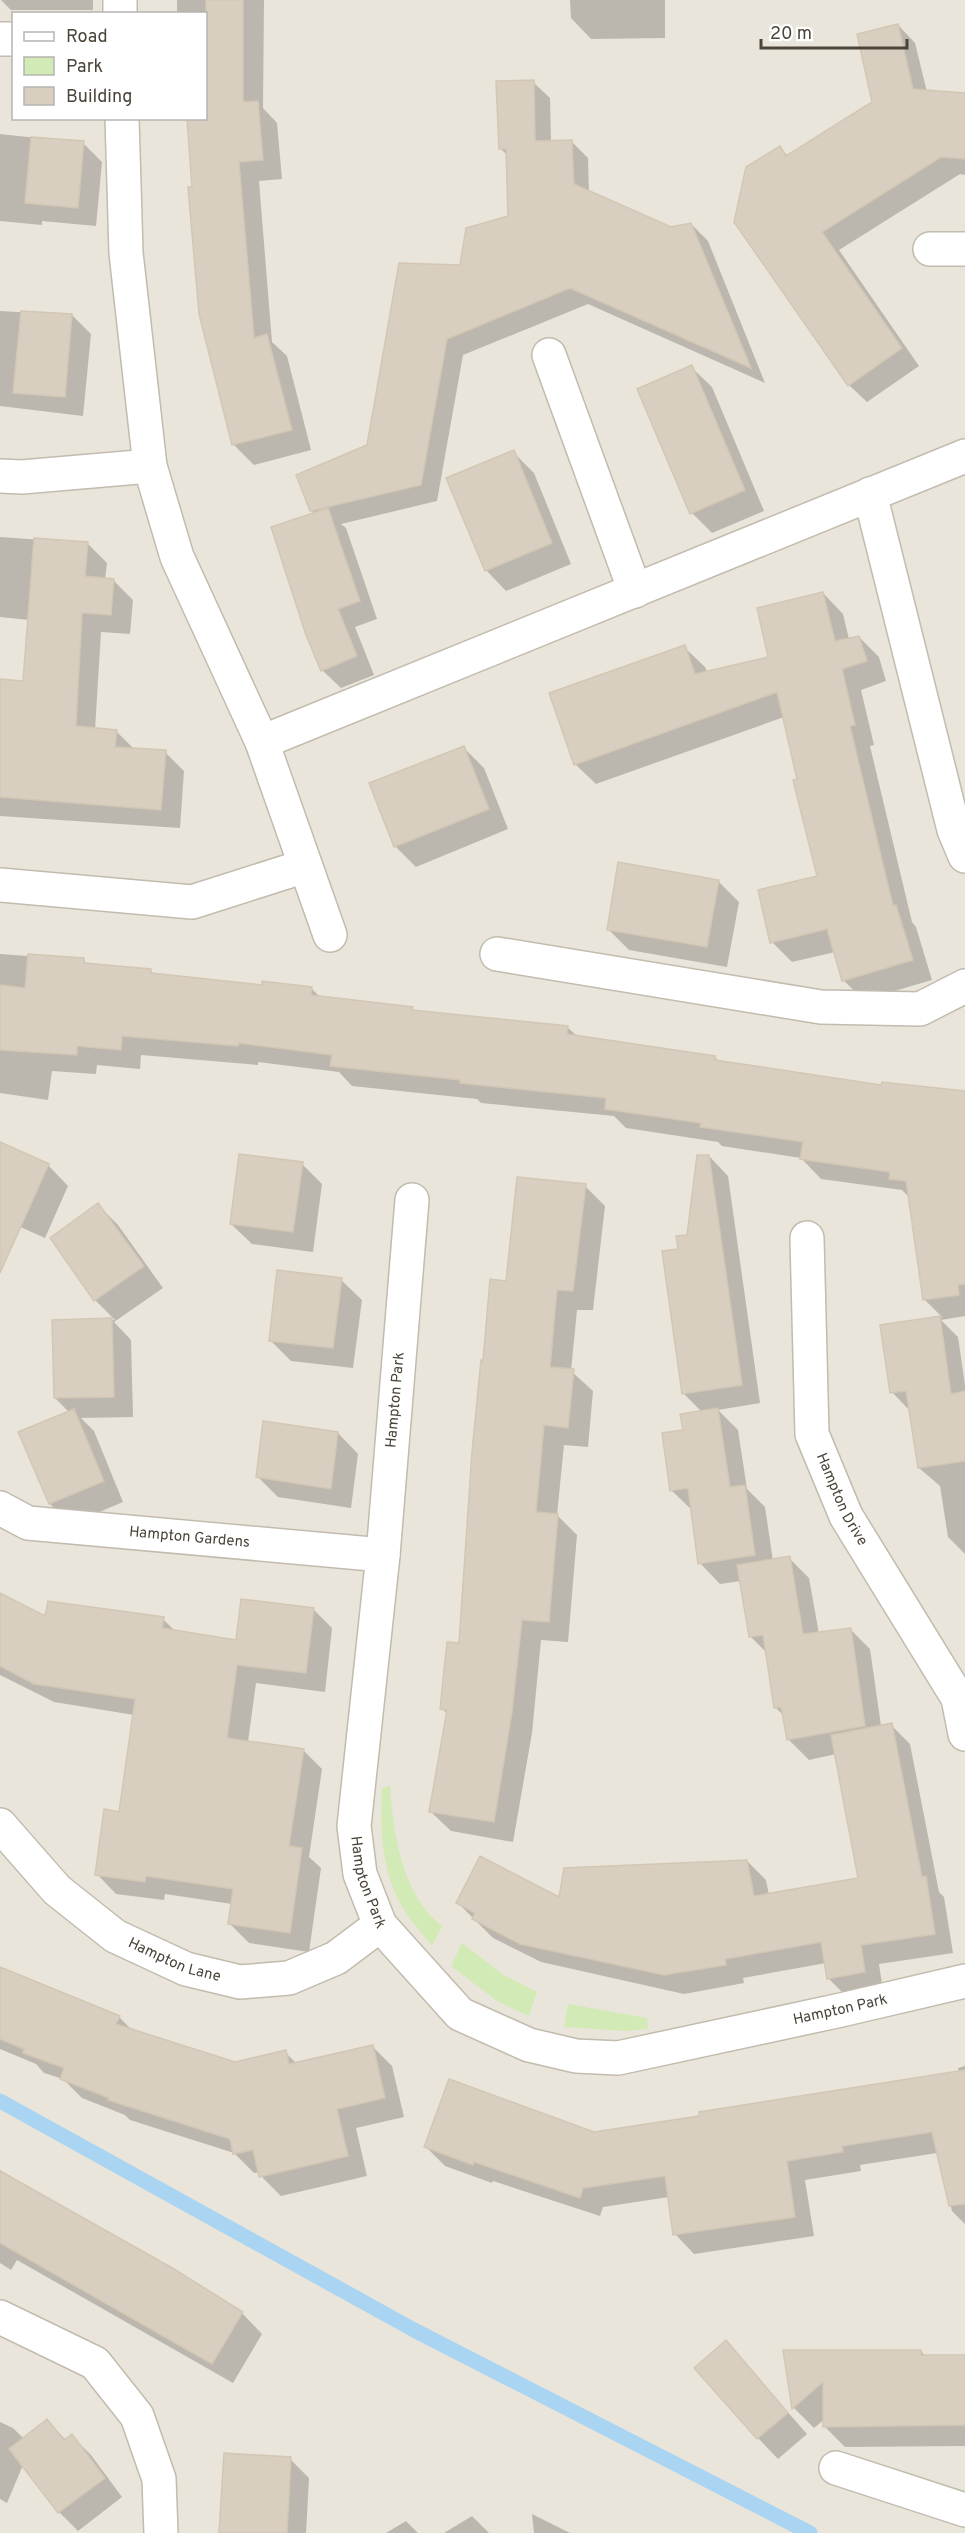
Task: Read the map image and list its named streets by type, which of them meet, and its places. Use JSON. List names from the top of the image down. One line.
{"streets":{"street":["Hampton Park","Hampton Drive","Hampton Gardens","Hampton Lane"]},"crossings":[["Hampton Park","Hampton Gardens"],["Hampton Park","Hampton Lane"]],"legend":["Road","Park","Building"],"scale_bar":"20 m"}
